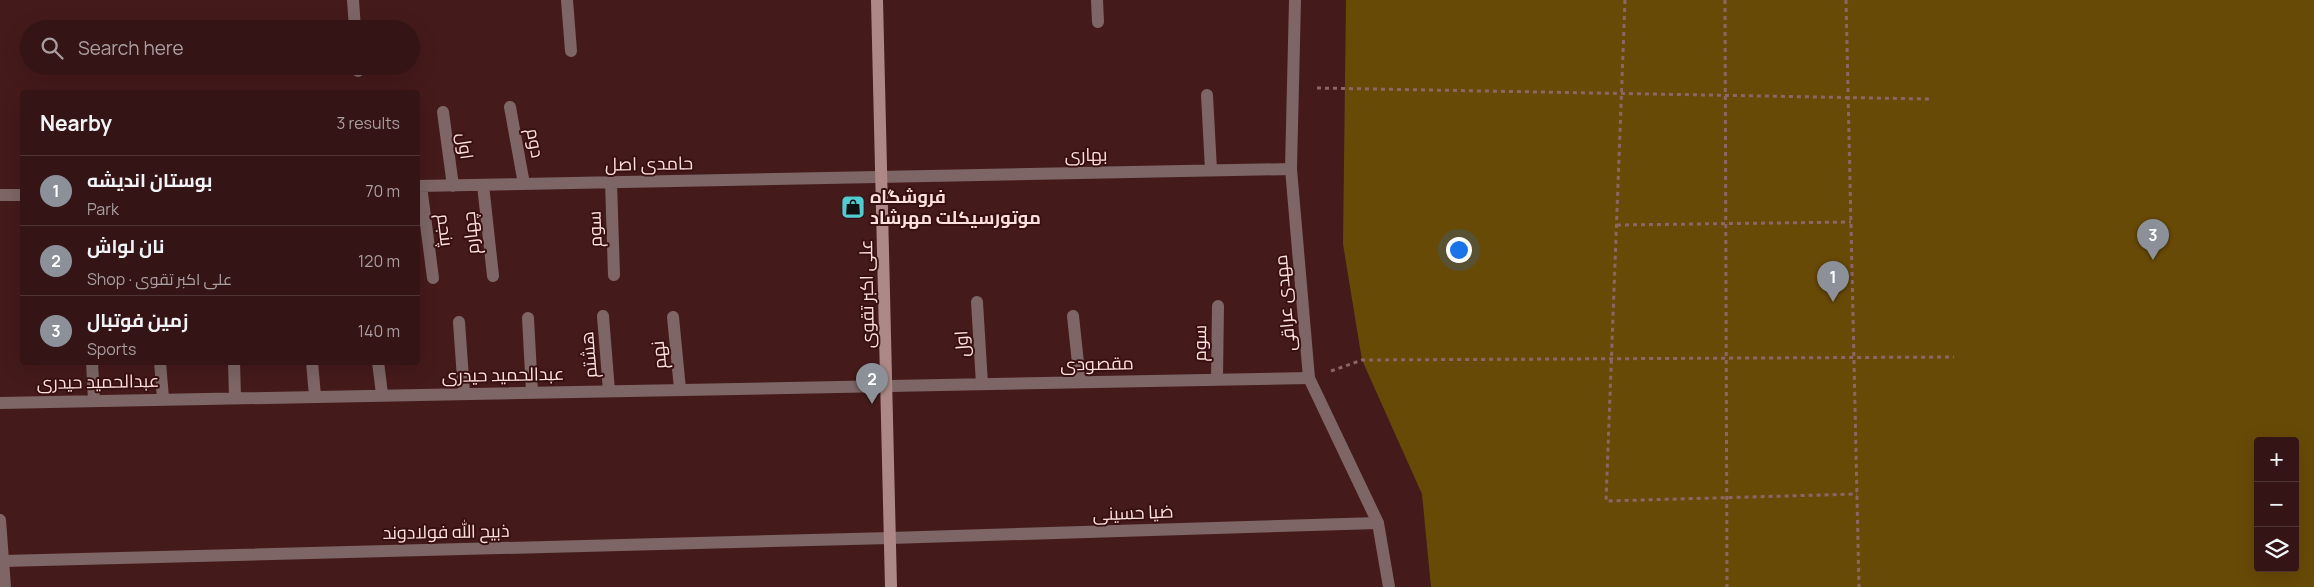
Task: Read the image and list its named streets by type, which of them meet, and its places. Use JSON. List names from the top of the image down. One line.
{"streets":{"main road":["علی اکبر تقوی"],"street":["دوم","اول","بهاری","حامدی اصل","سوم","پنجم","چهارم","مهدی عراقی","هشتم","نهم","مقصودی","عبدالحمید حیدری","ضیا حسینی","ذبیح الله فولادوند"]},"crossings":[["دوم","حامدی اصل"],["اول","حامدی اصل"],["اول","مقصودی"],["بهاری","حامدی اصل"],["بهاری","علی اکبر تقوی"],["بهاری","مهدی عراقی"],["حامدی اصل","سوم"],["حامدی اصل","پنجم"],["حامدی اصل","چهارم"],["حامدی اصل","علی اکبر تقوی"],["سوم","مقصودی"],["علی اکبر تقوی","مقصودی"],["علی اکبر تقوی","عبدالحمید حیدری"],["علی اکبر تقوی","ضیا حسینی"],["علی اکبر تقوی","ذبیح الله فولادوند"],["مهدی عراقی","مقصودی"],["مهدی عراقی","ضیا حسینی"],["هشتم","عبدالحمید حیدری"],["نهم","عبدالحمید حیدری"],["مقصودی","عبدالحمید حیدری"],["ضیا حسینی","ذبیح الله فولادوند"]],"places":{"shop":["فروشگاه موتورسیکلت مهرشاد"]},"page":{"search":"Search here","heading":["Nearby","3 results"],"list":[{"mark":"1","name":"بوستان اندیشه","note":"Park","value":"70 m"},{"mark":"2","name":"نان لواش","note":"Shop · علی اکبر تقوی","value":"120 m"},{"mark":"3","name":"زمین فوتبال","note":"Sports","value":"140 m"}],"pins":["3","1","2"],"map_buttons":["+","−"]}}
